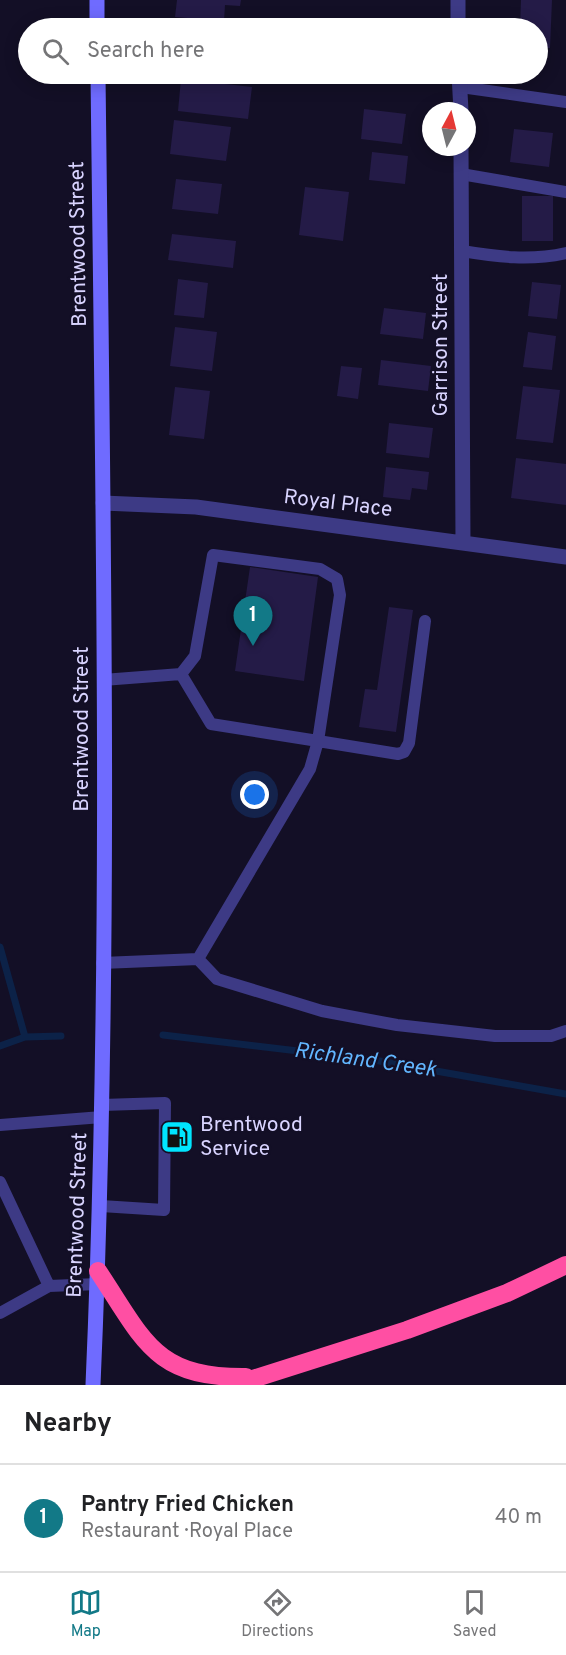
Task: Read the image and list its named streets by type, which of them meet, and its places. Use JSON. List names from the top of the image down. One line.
{"streets":{"main road":["Brentwood Street"],"street":["Garrison Street","Royal Place"]},"crossings":[["Brentwood Street","Royal Place"],["Garrison Street","Royal Place"]],"water":["Richland Creek"],"places":{"fuel station":["Brentwood Service"]},"north":"top","page":{"search":"Search here","pins":"1","heading":"Nearby","list":[{"mark":"1","name":"Pantry Fried Chicken","note":"Restaurant · Royal Place","value":"40 m"}],"nav":["Map","Directions","Saved"]}}
